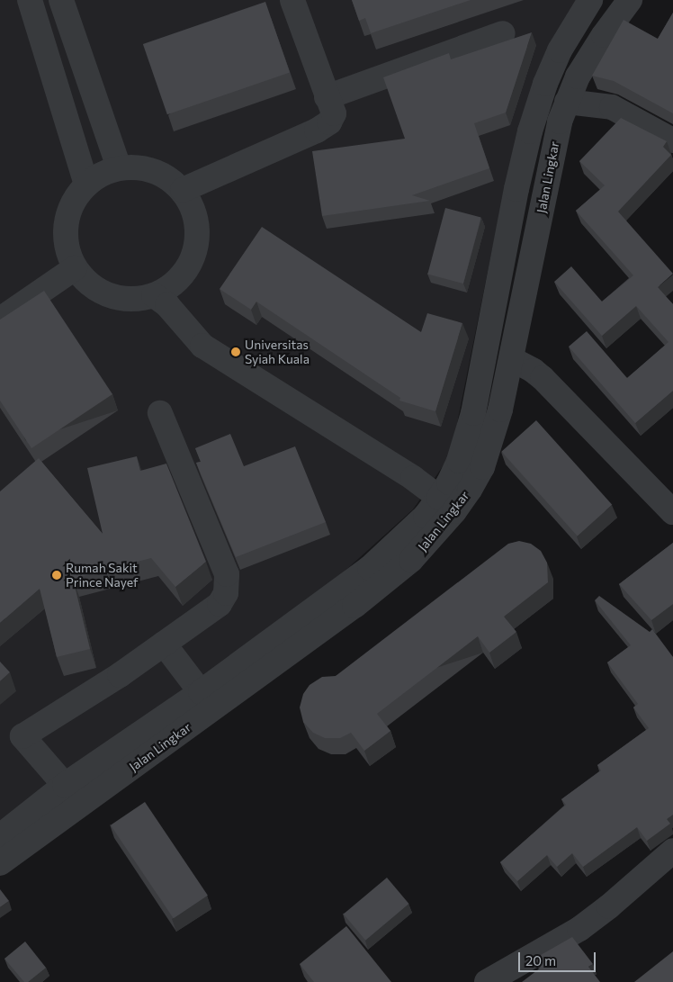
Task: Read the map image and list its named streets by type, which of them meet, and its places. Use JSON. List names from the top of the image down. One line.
{"streets":{"street":["Jalan Lingkar"]},"places":["Universitas Syiah Kuala","Rumah Sakit Prince Nayef"],"scale_bar":"20 m"}
